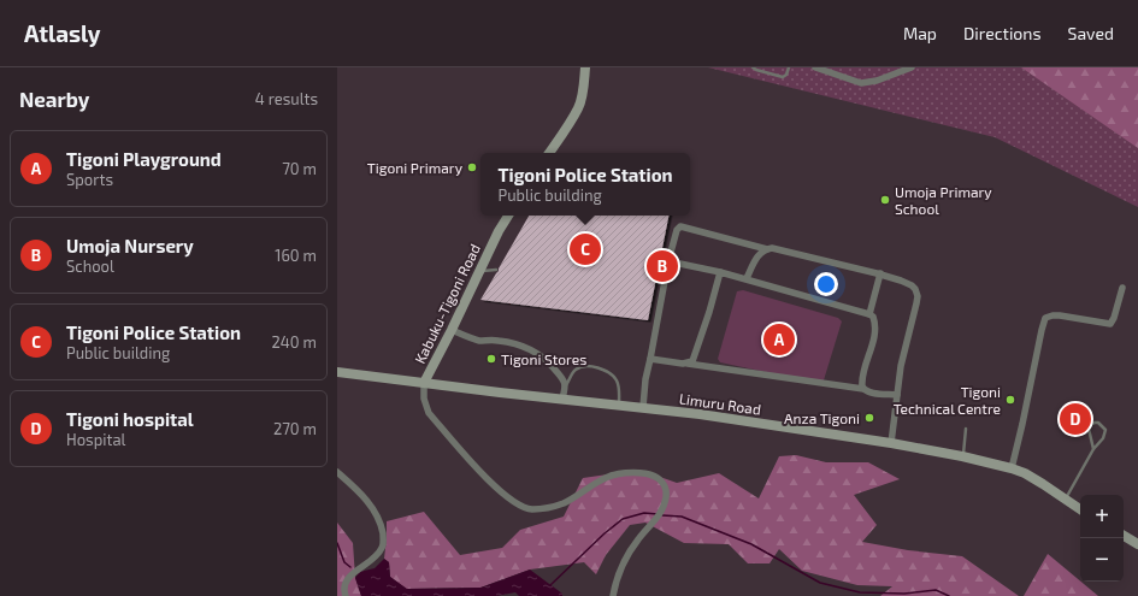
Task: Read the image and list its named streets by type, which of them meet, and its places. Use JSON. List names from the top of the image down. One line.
{"streets":{"main road":["Kabuku-Tigoni Road","Limuru Road"]},"crossings":[["Kabuku-Tigoni Road","Limuru Road"]],"places":["Tigoni Primary","Umoja Primary School","Tigoni Stores","Tigoni Technical Centre","Anza Tigoni"],"page":{"header":"Atlasly","nav":["Map","Directions","Saved"],"heading":["Nearby","4 results"],"list":[{"mark":"A","name":"Tigoni Playground","note":"Sports","value":"70 m"},{"mark":"B","name":"Umoja Nursery","note":"School","value":"160 m"},{"mark":"C","name":"Tigoni Police Station","note":"Public building","value":"240 m"},{"mark":"D","name":"Tigoni hospital","note":"Hospital","value":"270 m"}],"popup":["Tigoni Police Station","Public building"],"pins":["C","B","A","D"],"map_buttons":["+","−"]}}
